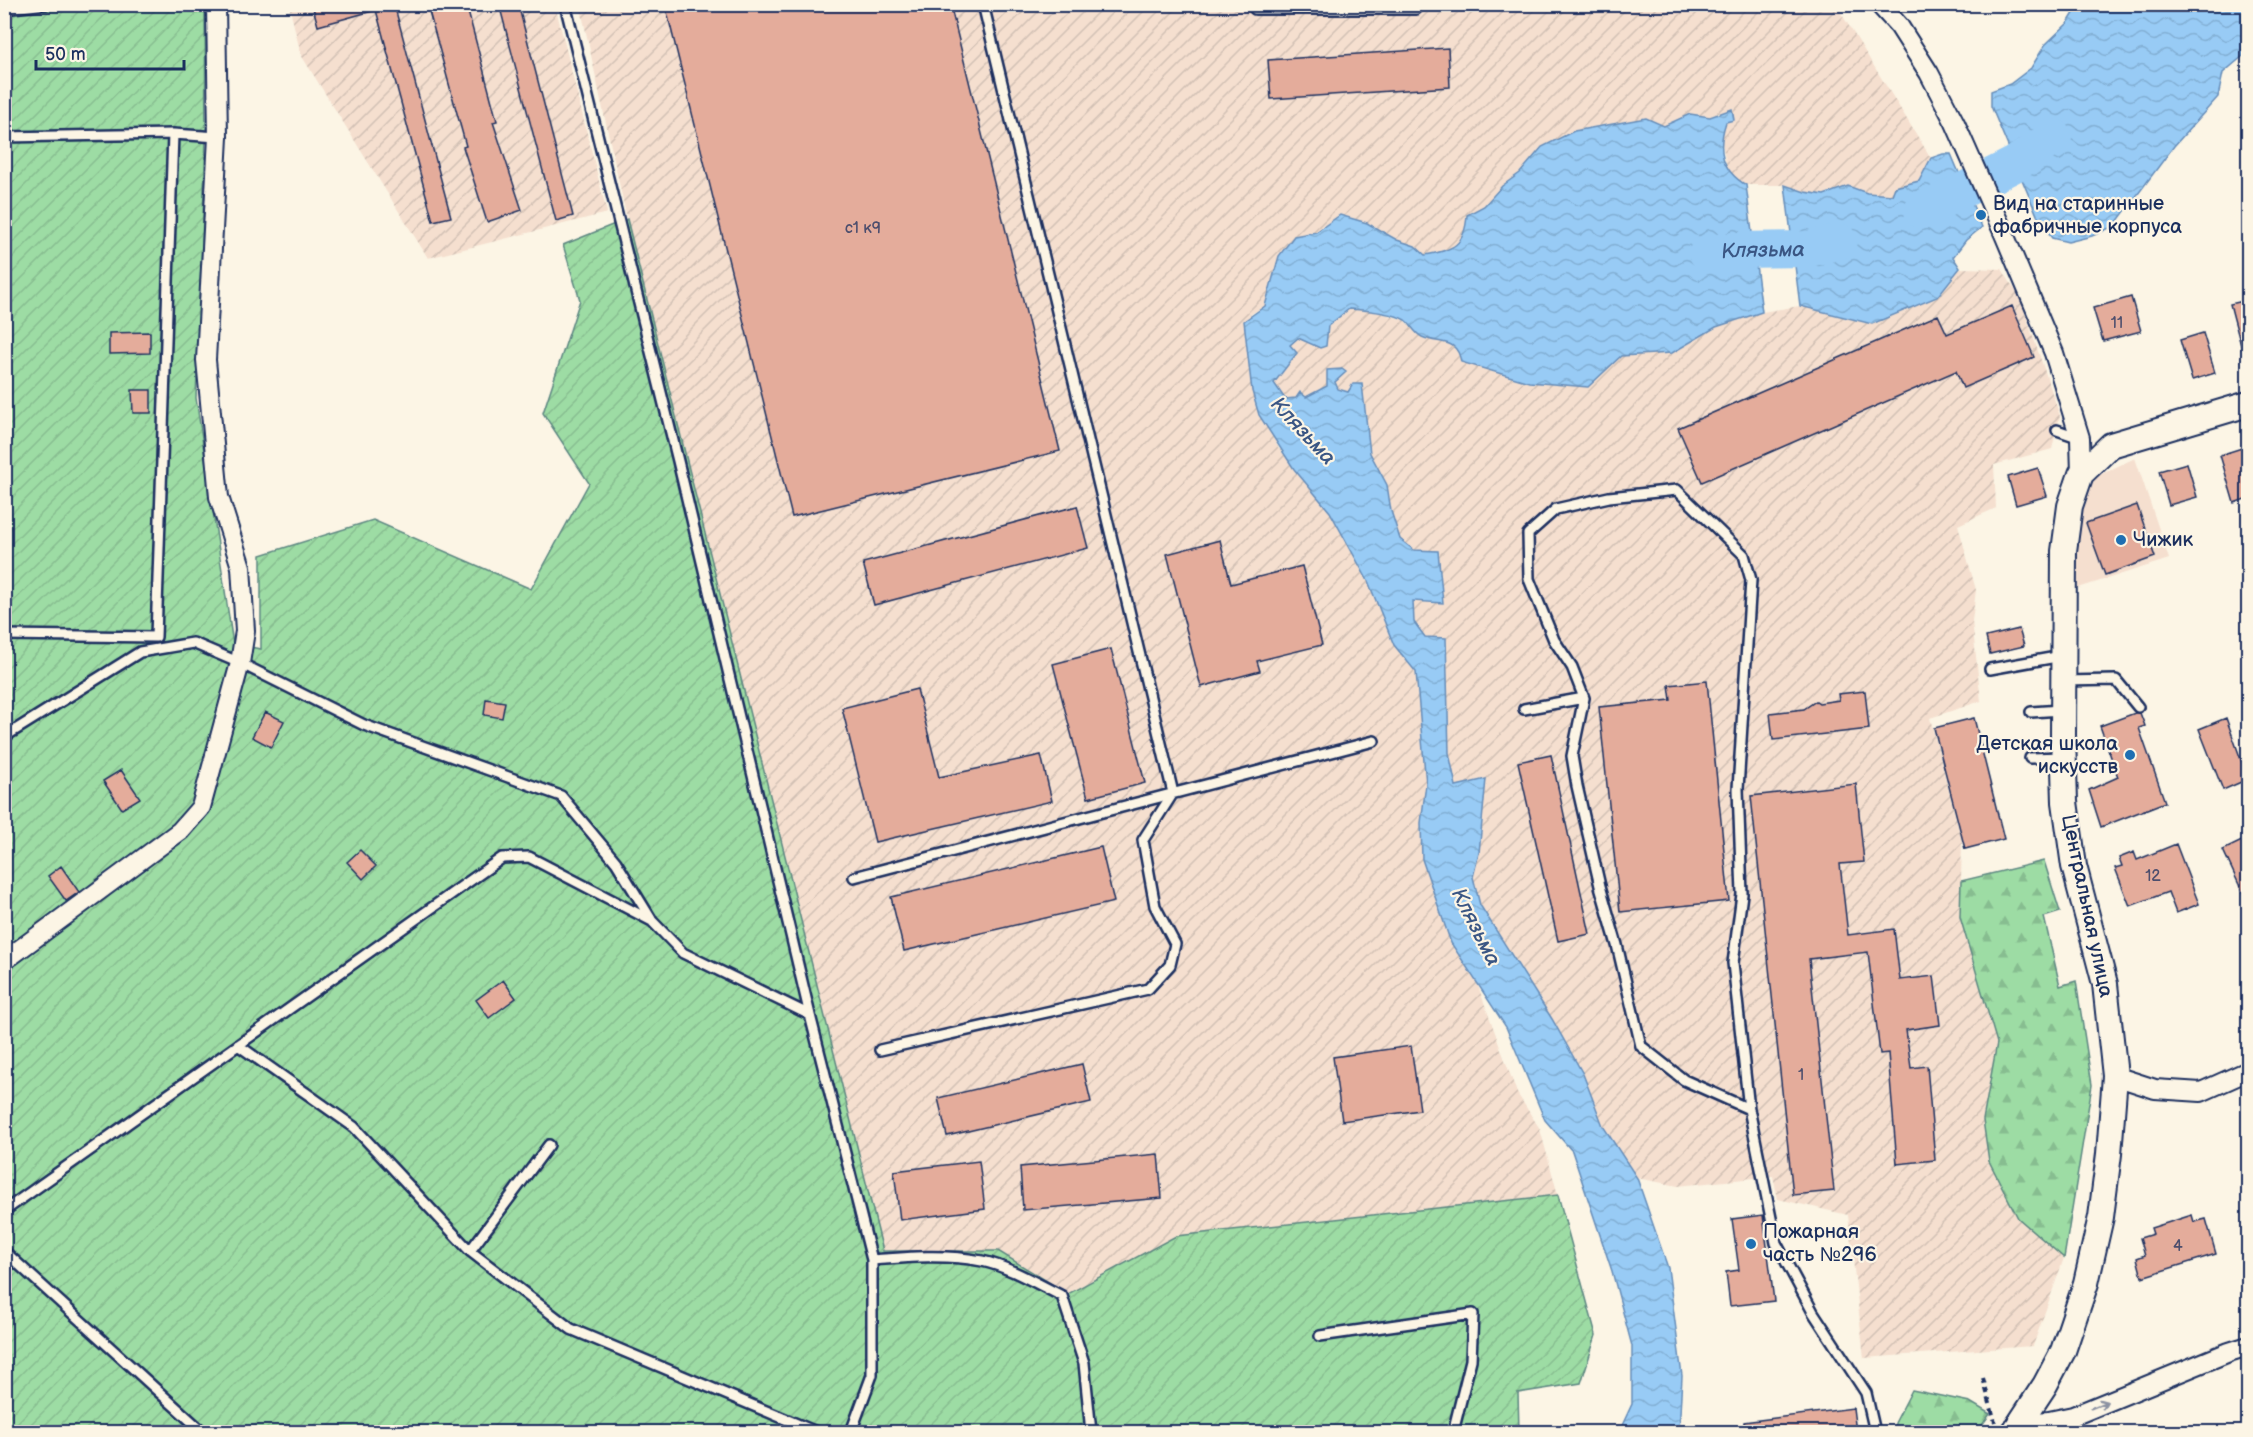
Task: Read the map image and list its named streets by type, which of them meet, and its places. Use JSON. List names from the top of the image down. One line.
{"streets":{"street":["Центральная улица"]},"water":["Клязьма"],"places":["Вид на старинные фабричные корпуса","Чижик","Детская школа искусств","Пожарная часть №296"],"house_numbers":["с1 к9","11","12","1","4"],"scale_bar":"50 m"}
